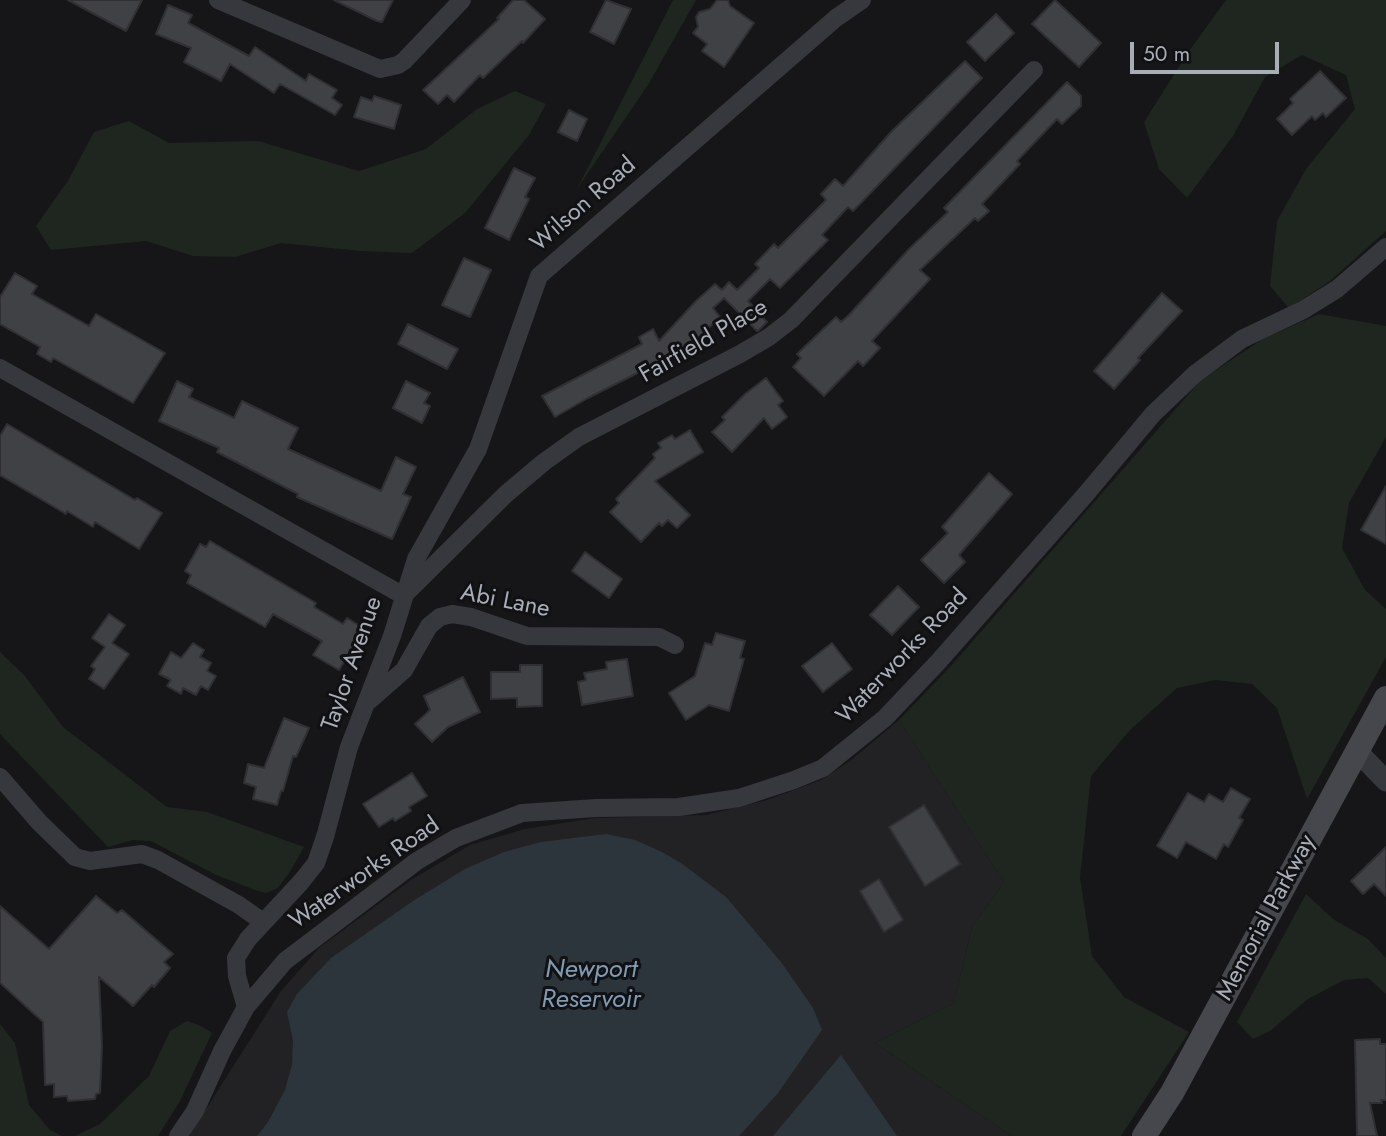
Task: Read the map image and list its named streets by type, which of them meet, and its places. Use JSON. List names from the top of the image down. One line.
{"streets":{"main road":["Memorial Parkway"],"street":["Wilson Road","Fairfield Place","Abi Lane","Waterworks Road","Taylor Avenue"]},"crossings":[["Wilson Road","Fairfield Place"],["Wilson Road","Taylor Avenue"],["Fairfield Place","Taylor Avenue"],["Abi Lane","Taylor Avenue"],["Waterworks Road","Taylor Avenue"]],"water":["Newport Reservoir"],"scale_bar":"50 m"}
